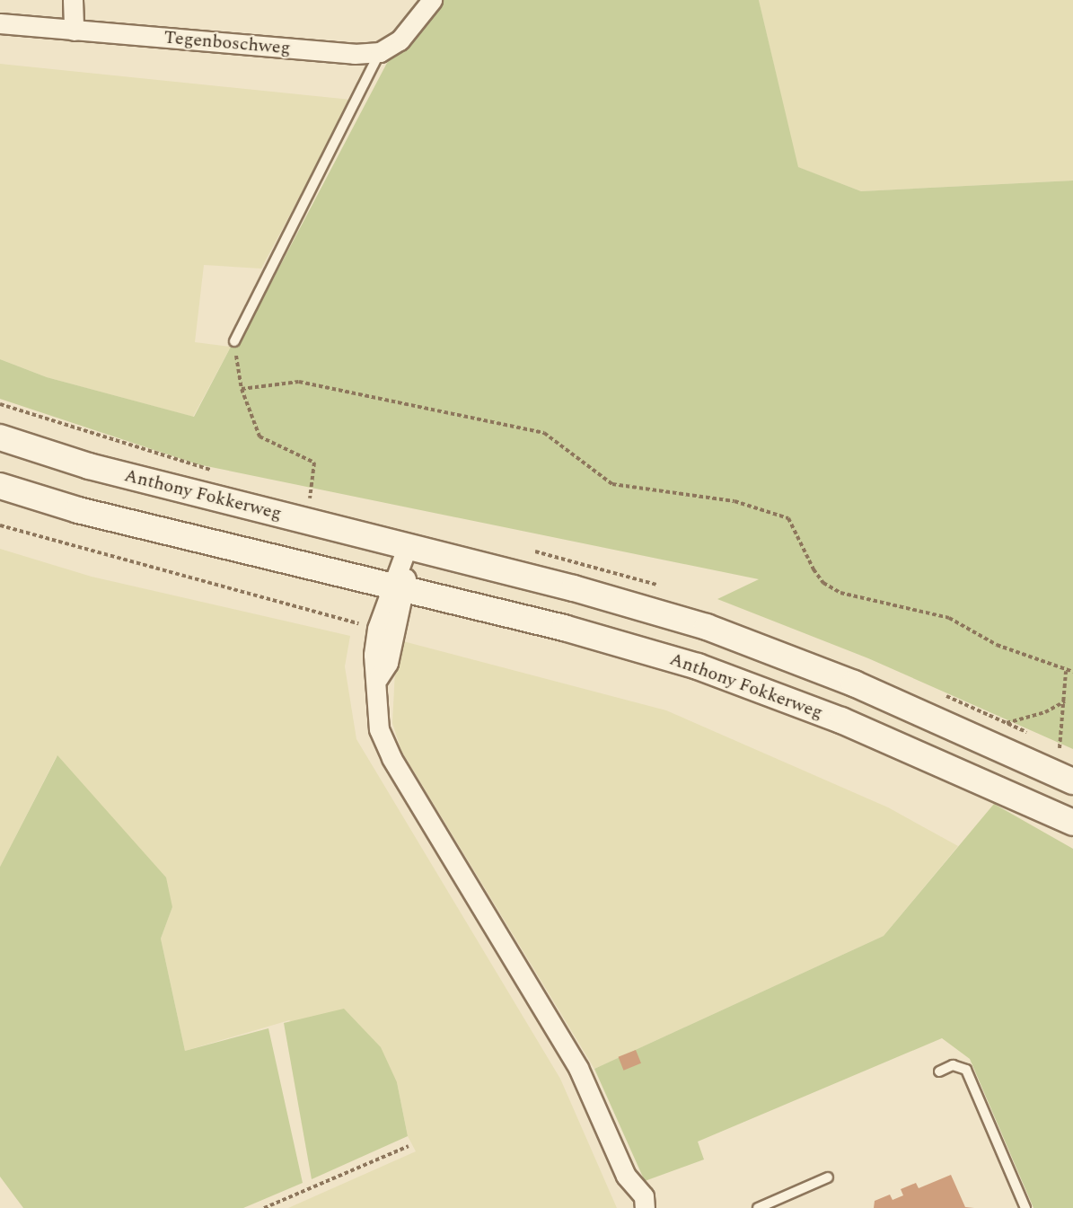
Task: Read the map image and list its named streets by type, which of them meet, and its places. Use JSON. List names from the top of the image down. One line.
{"streets":{"main road":["Anthony Fokkerweg"],"street":["Tegenboschweg"]}}
